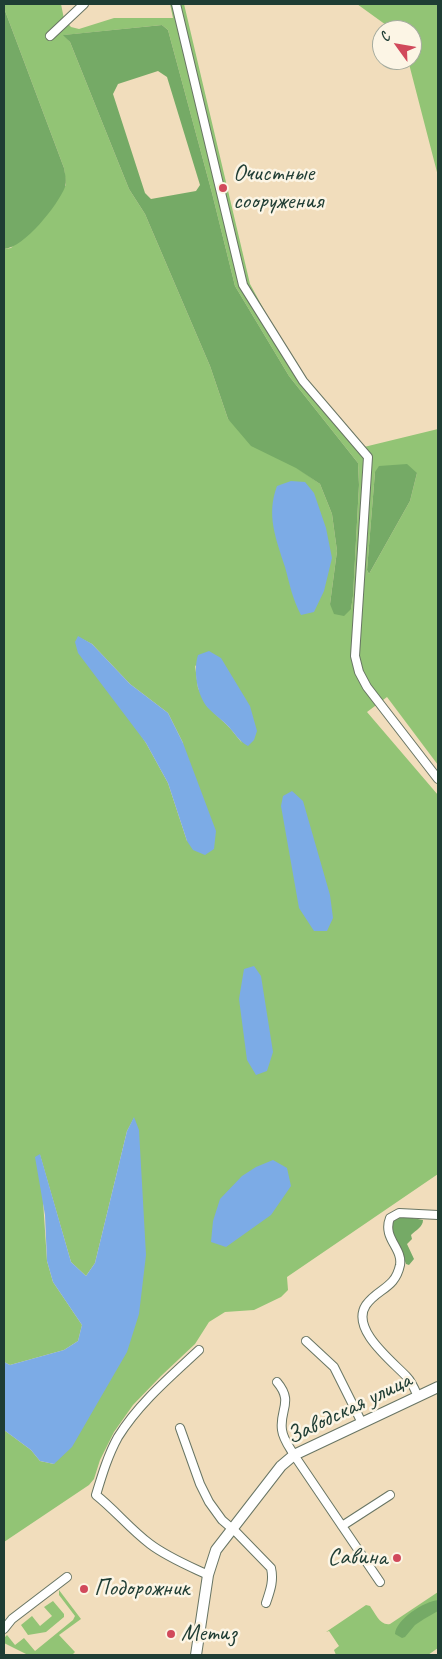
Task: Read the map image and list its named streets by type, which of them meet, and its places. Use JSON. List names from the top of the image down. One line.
{"streets":{"street":["Заводская улица"]},"places":["Очистные сооружения","Савина","Подорожник","Метиз"],"north":"top left"}
